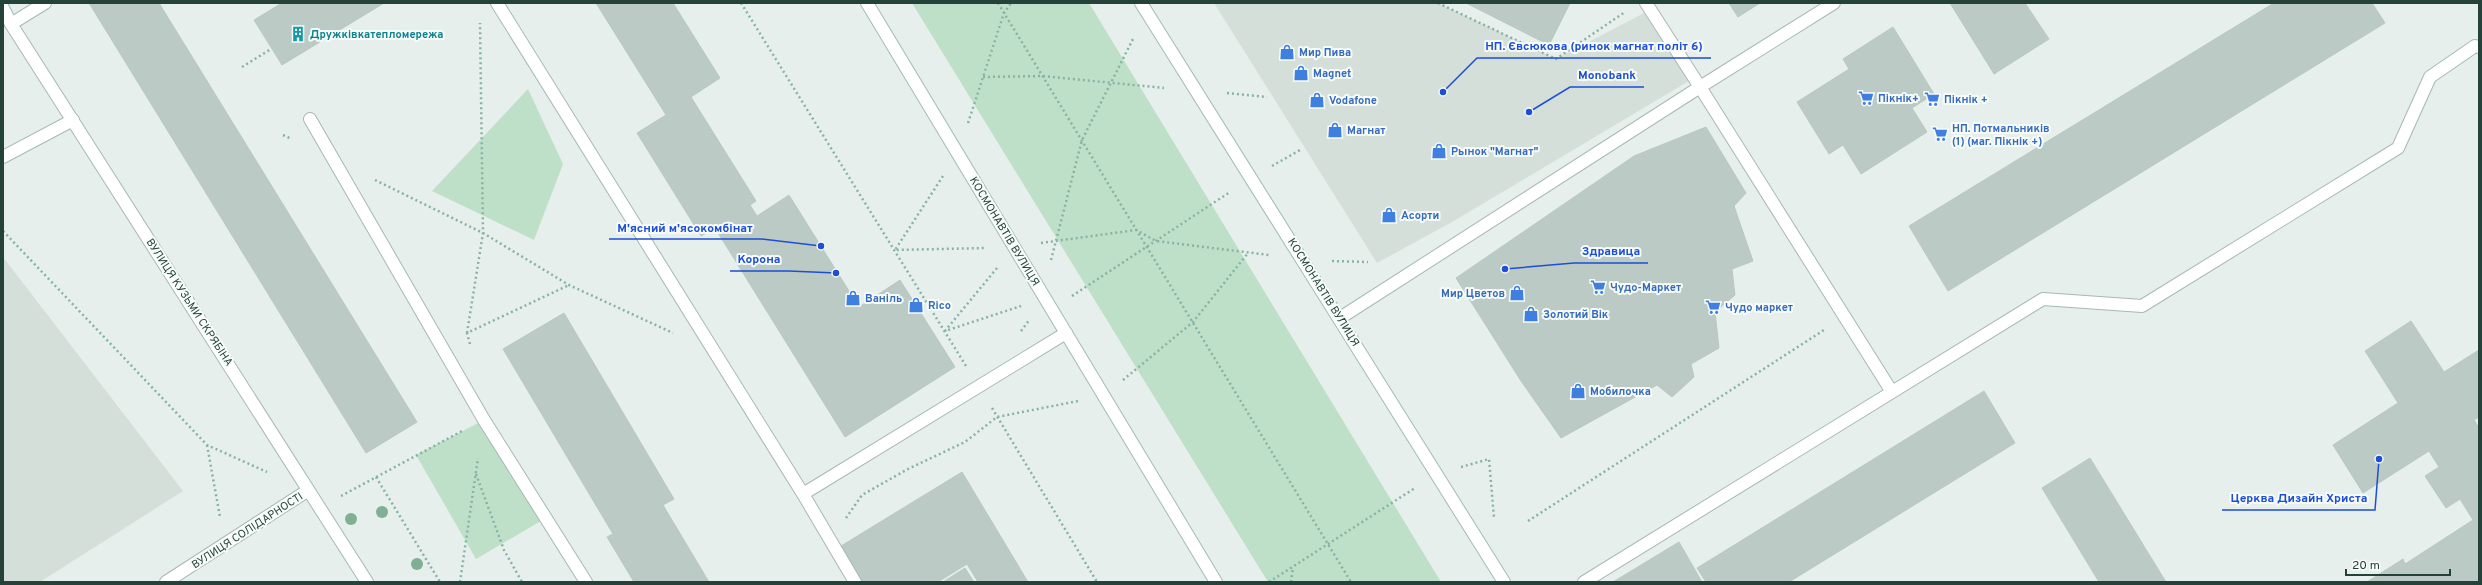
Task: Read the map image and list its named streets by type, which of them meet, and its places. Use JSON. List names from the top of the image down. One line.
{"streets":{"street":["КОСМОНАВТІВ ВУЛИЦЯ","ВУЛИЦЯ КУЗЬМИ СКРЯБІНА","ВУЛИЦЯ СОЛІДАРНОСТІ"]},"places":{"building":["Дружківкатепломережа"],"shop":["Мир Пива","Magnet","Vodafone","Магнат","Рынок \"Магнат\"","Асорти","Мир Цветов","Ваніль","Rico","Золотий Вік","Мобилочка"],"other":["НП. Євсюкова (ринок магнат політ 6)","Monobank","М'ясний м'ясокомбінат","Здравица","Корона","Церква Дизайн Христа"],"supermarket":["Пікнік+","Пікнік +","НП. Потмальників (1) (маг. Пікнік +)","Чудо-Маркет","Чудо маркет"]},"scale_bar":"20 m"}
